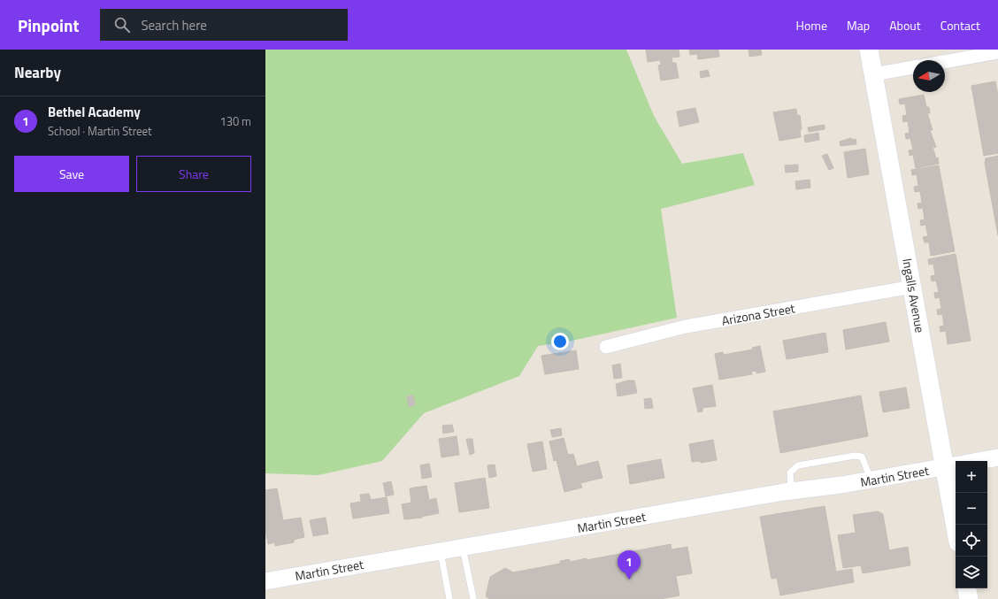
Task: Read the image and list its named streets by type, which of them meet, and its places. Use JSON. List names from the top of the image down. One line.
{"streets":{"main road":["Ingalls Avenue"],"street":["Arizona Street","Martin Street"]},"crossings":[["Ingalls Avenue","Arizona Street"],["Ingalls Avenue","Martin Street"]],"north":"left","page":{"header":"Pinpoint","search":"Search here","nav":["Home","Map","About","Contact"],"heading":"Nearby","list":[{"mark":"1","name":"Bethel Academy","note":"School · Martin Street","value":"130 m"}],"buttons":["Save","Share"],"map_buttons":["+","−"],"pins":"1"}}
